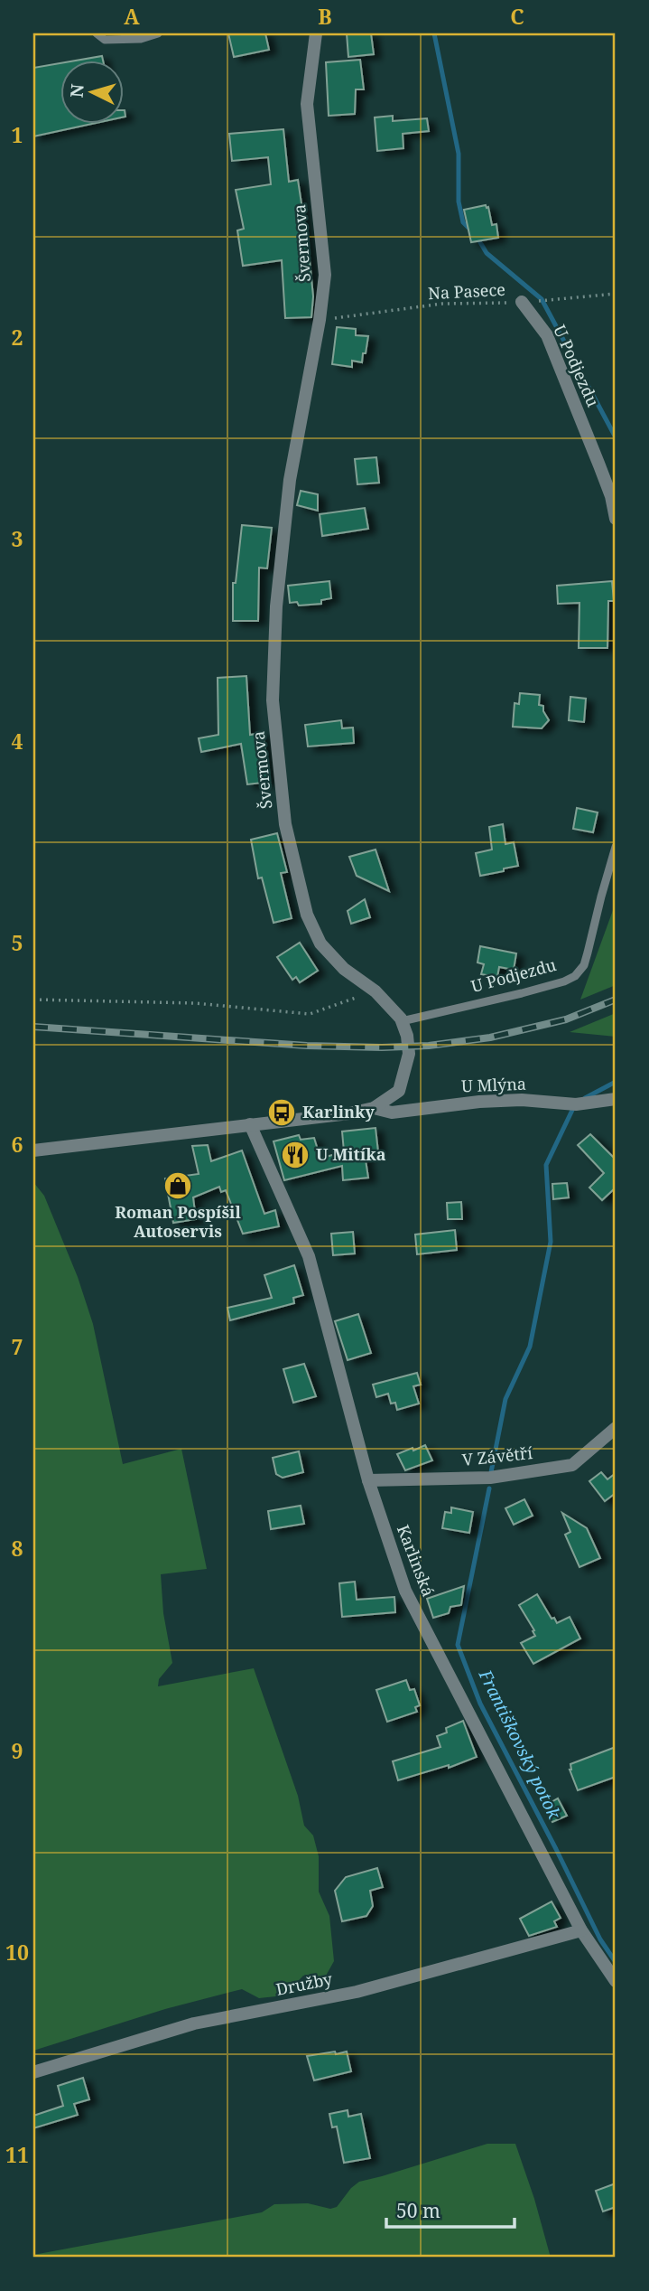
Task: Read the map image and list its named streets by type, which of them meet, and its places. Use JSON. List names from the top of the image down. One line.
{"streets":{"street":["Švermova","U Podjezdu","U Mlýna","V Závětří","Karlinská","Družby"],"path":["Na Pasece"]},"crossings":[["Švermova","Na Pasece"],["Švermova","U Podjezdu"],["Švermova","U Mlýna"],["Švermova","Karlinská"],["Na Pasece","U Podjezdu"],["V Závětří","Karlinská"],["Karlinská","Družby"]],"water":["Františkovský potok"],"places":{"bus stop":["Karlinky"],"restaurant":["U Mitíka"],"shop":["Roman Pospíšil Autoservis"]},"scale_bar":"50 m","north":"left","grid":{"columns":["A","B","C"],"rows":["1","2","3","4","5","6","7","8","9","10","11"]}}
